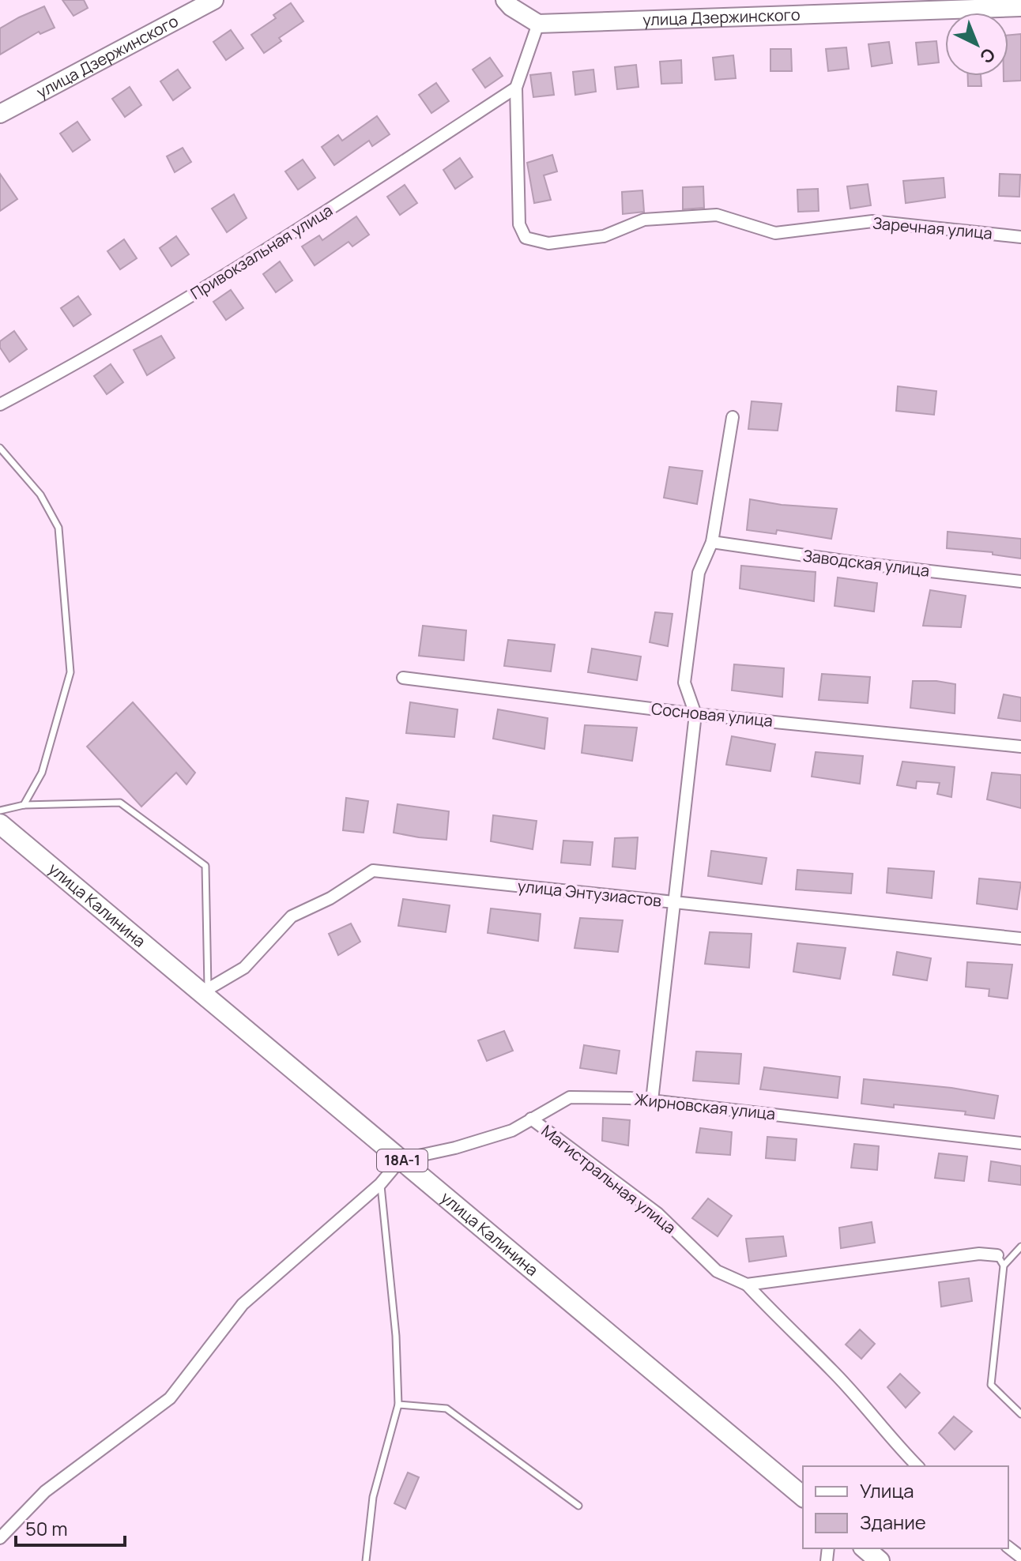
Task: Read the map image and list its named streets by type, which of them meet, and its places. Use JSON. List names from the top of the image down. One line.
{"streets":{"main road":["улица Калинина","18А-1"],"street":["улица Дзержинского","Заречная улица","Привокзальная улица","Заводская улица","Сосновая улица","улица Энтузиастов","Жирновская улица","Магистральная улица"]},"crossings":[["Заречная улица","Привокзальная улица"],["улица Энтузиастов","улица Калинина"],["улица Калинина","Жирновская улица"],["Жирновская улица","Магистральная улица"]],"legend":["Улица","Здание"],"scale_bar":"50 m","north":"bottom right"}
